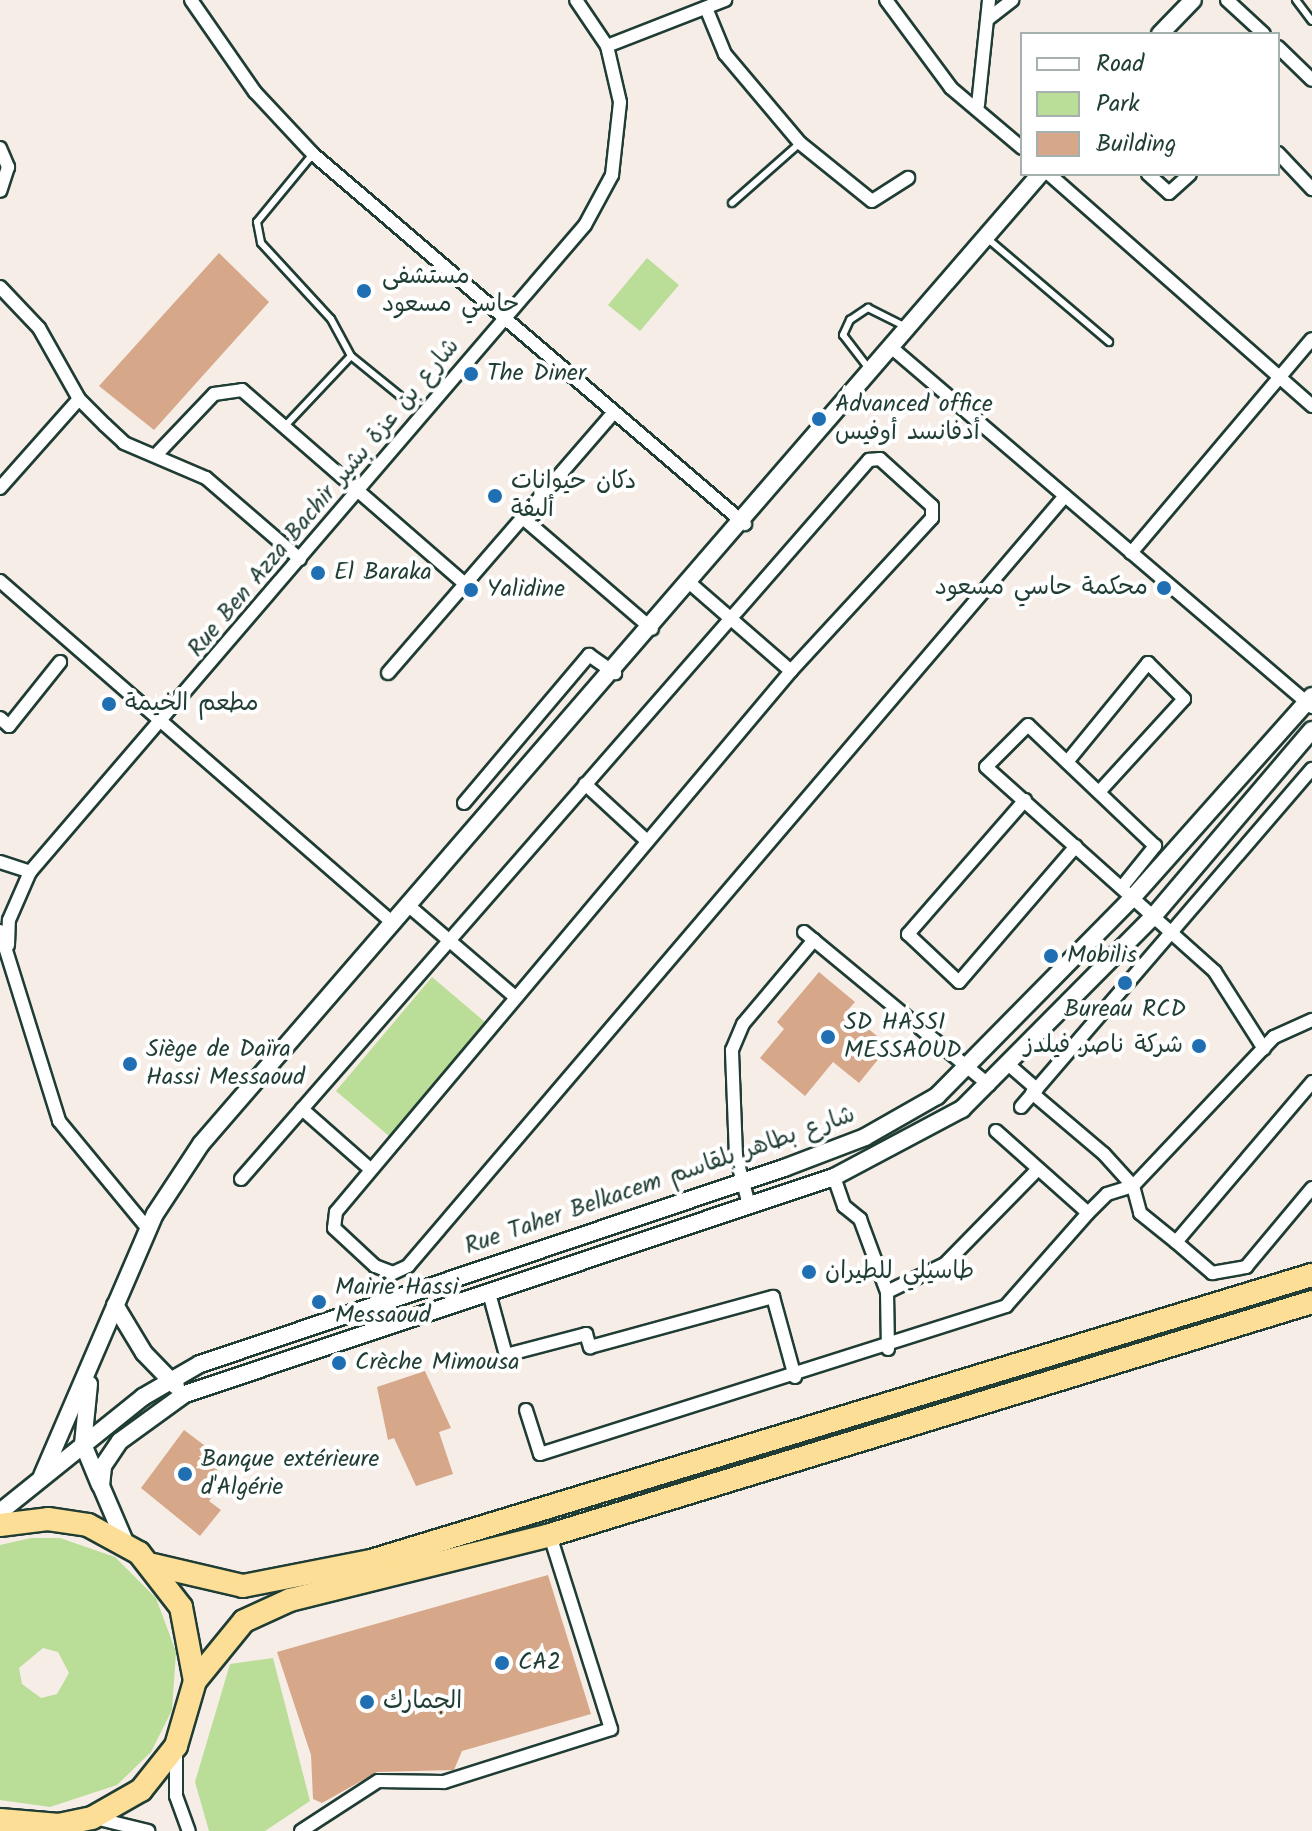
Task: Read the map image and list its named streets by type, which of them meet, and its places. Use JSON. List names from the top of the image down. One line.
{"streets":{"main road":["Rue Taher Belkacem شارع بطاهر بلقاسم"],"street":["Rue Ben Azza Bachir شارع بن عزة بشير"]},"places":["مستشفى حاسي مسعود","The Diner","Advanced office أدفانسد أوفيس","دكان حيوانات أليفة","El Baraka","محكمة حاسي مسعود","Yalidine","مطعم الخيمة","Mobilis","Bureau RCD","SD HASSI MESSAOUD","شركة ناصر فيلدز","Siège de Daïra Hassi Messaoud","طاسيلي للطيران","Mairie Hassi Messaoud","Crèche Mimousa","Banque extérieure d'Algérie","CA2","الجمارك"],"legend":["Road","Park","Building"]}
